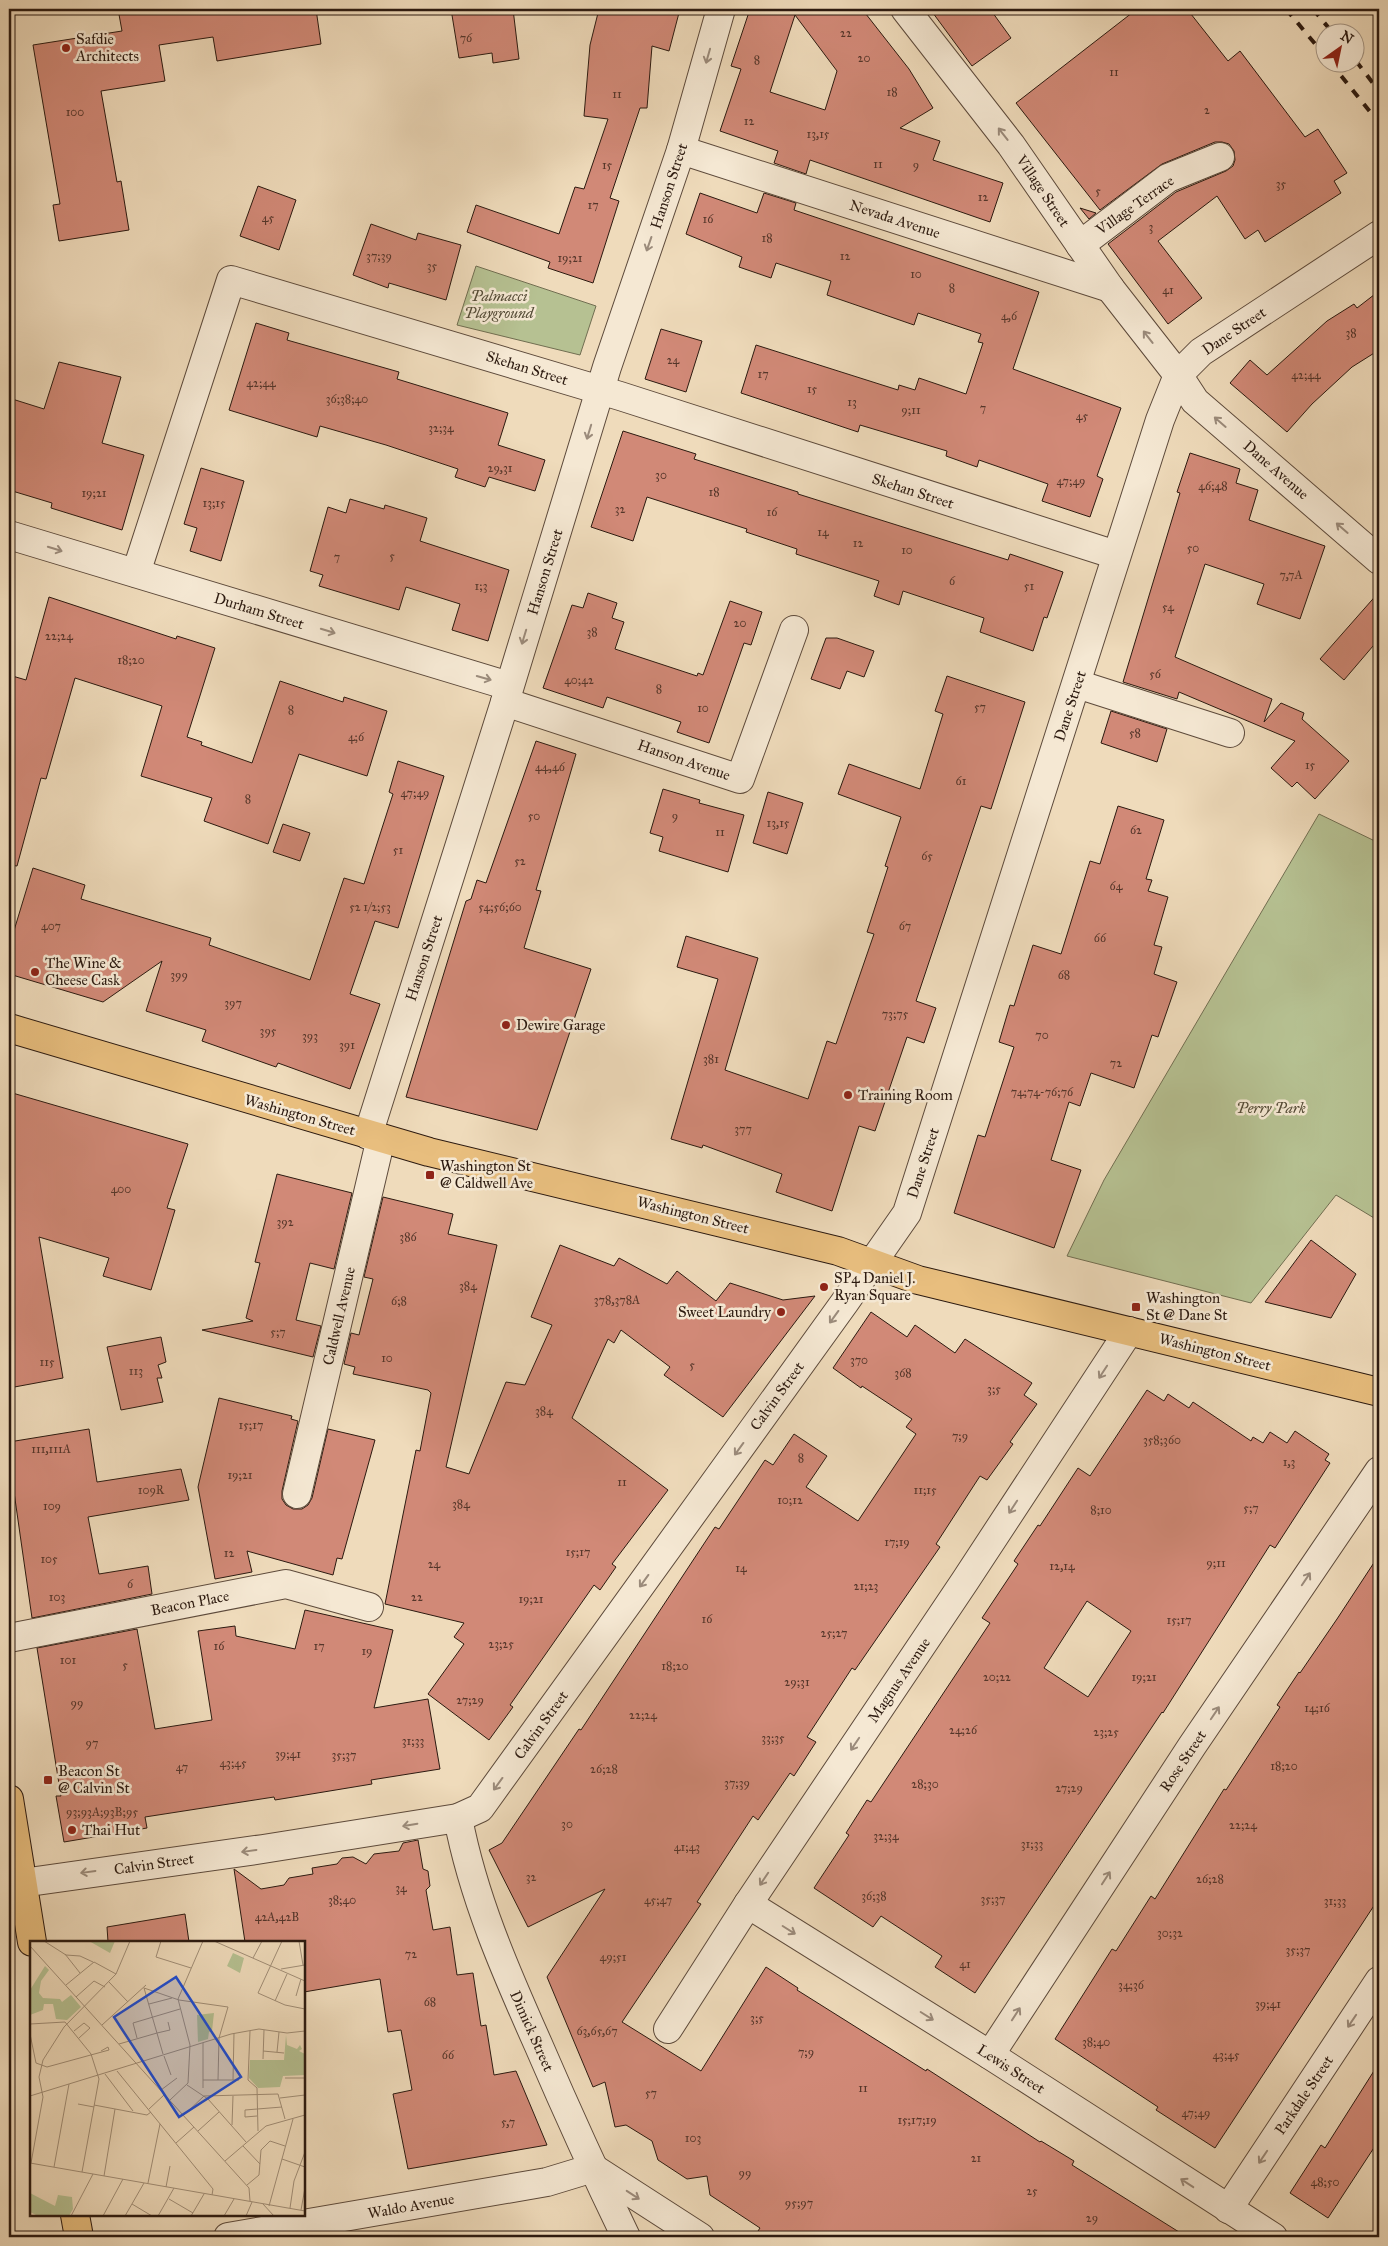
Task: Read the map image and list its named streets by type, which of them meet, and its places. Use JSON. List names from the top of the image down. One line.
{"streets":{"main road":["Washington Street"],"street":["Hanson Street","Village Street","Village Terrace","Nevada Avenue","Dane Street","Skehan Street","Dane Avenue","Durham Street","Hanson Avenue","Caldwell Avenue","Calvin Street","Beacon Place","Magnus Avenue","Rose Street","Dimick Street","Lewis Street","Parkdale Street","Waldo Avenue"]},"crossings":[["Hanson Street","Nevada Avenue"],["Hanson Street","Skehan Street"],["Hanson Street","Durham Street"],["Hanson Street","Hanson Avenue"],["Hanson Street","Washington Street"],["Hanson Street","Caldwell Avenue"],["Village Street","Village Terrace"],["Village Street","Nevada Avenue"],["Village Street","Dane Street"],["Village Street","Dane Avenue"],["Dane Street","Skehan Street"],["Dane Street","Dane Avenue"],["Dane Street","Washington Street"],["Dane Street","Calvin Street"],["Skehan Street","Durham Street"],["Durham Street","Hanson Avenue"],["Washington Street","Caldwell Avenue"],["Washington Street","Calvin Street"],["Washington Street","Magnus Avenue"],["Calvin Street","Dimick Street"],["Magnus Avenue","Lewis Street"],["Rose Street","Lewis Street"],["Dimick Street","Waldo Avenue"],["Lewis Street","Parkdale Street"]],"one_way":["Hanson Street","Village Street","Dane Avenue","Durham Street","Calvin Street","Magnus Avenue","Rose Street","Parkdale Street"],"parks":["Palmacci Playground","Perry Park"],"places":{"other":["Safdie Architects","The Wine & Cheese Cask","Dewire Garage","Training Room","SP4 Daniel J. Ryan Square","Sweet Laundry","Thai Hut"],"transit":["Washington St @ Caldwell Ave","Washington St @ Dane St","Beacon St @ Calvin St"]},"house_numbers":["22","76","20","8","11","18","11","2","100","12","13,15","11","15","9","35","5","12","17","45","16","3","18","37;39","12","19;21","35","10","8","41","4,6","38","24","17","42;44","42;44","15","36;38;40","13","7","9;11","45","32;34","29,31","30","47;49","46;48","18","19;21","13;15","32","16","14","12","50","10","5","7","7,7A","6","1;3","51","54","20","38","22;24","18;20","56","40;42","8","57","10","8","58","4;6","15","44,46","61","47;49","8","50","9","13,15","62","11","51","65","52","64","52 1/2;53","54;56;60","407","67","66","399","68","397","73;75","395","70","393","391","381","72","74;74-76;76","377","400","392","386","384","378,378A","6;8","5;7","10","370","115","5","113","368","3;5","384","15;17","7;9","358;360","111,111A","8","1,3","19;21","11","109R","11;15","10;12","384","109","5;7","8;10","17;19","15;17","12","105","9;11","24","12,14","14","6","21;23","103","22","19;21","16","15;17","25;27","23;25","16","17","19","101","5","18;20","20;22","19;21","29;31","27;29","99","14;16","22;24","24;26","23;25","33;35","31;33","97","39;41","35;37","43;45","18;20","47","26;28","37;39","28;30","27;29","93;93A;93B;95","30","22;24","32;34","31;33","41;43","32","26;28","34","36;38","35;37","38;40","45;47","31;33","42A,42B","30;32","35;37","72","49;51","41","34;36","68","39;41","3;5","63,65,67","38;40","7;9","66","43;45","11","57","47;49","15;17;19","5,7","103","21","99","48;50","25","95;97","29"],"north":"top right"}
